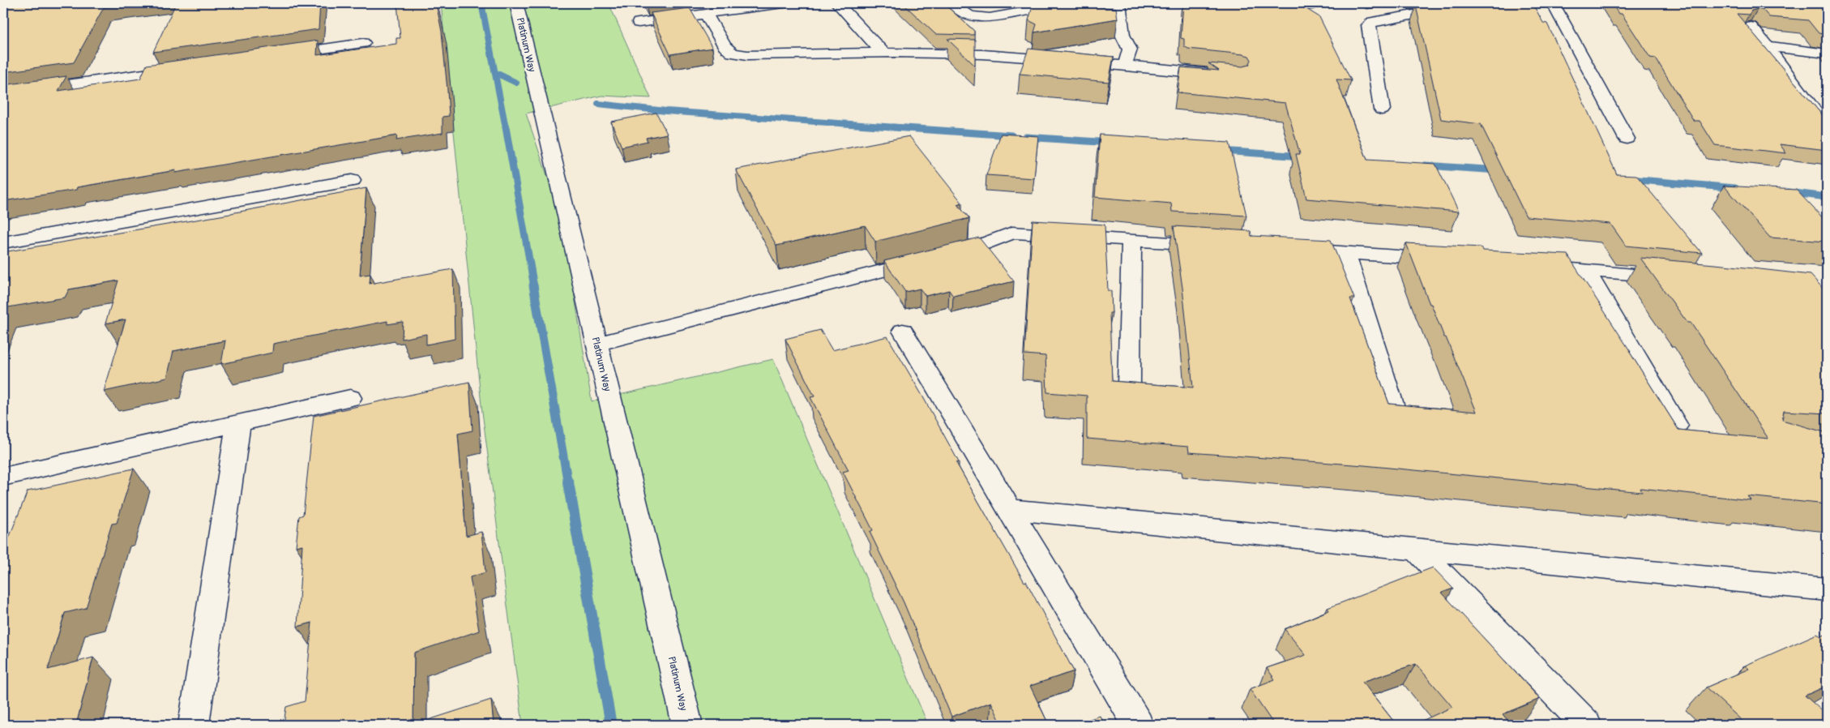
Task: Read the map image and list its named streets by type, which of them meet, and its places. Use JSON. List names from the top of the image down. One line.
{"streets":{"street":["Platinum Way"]}}
